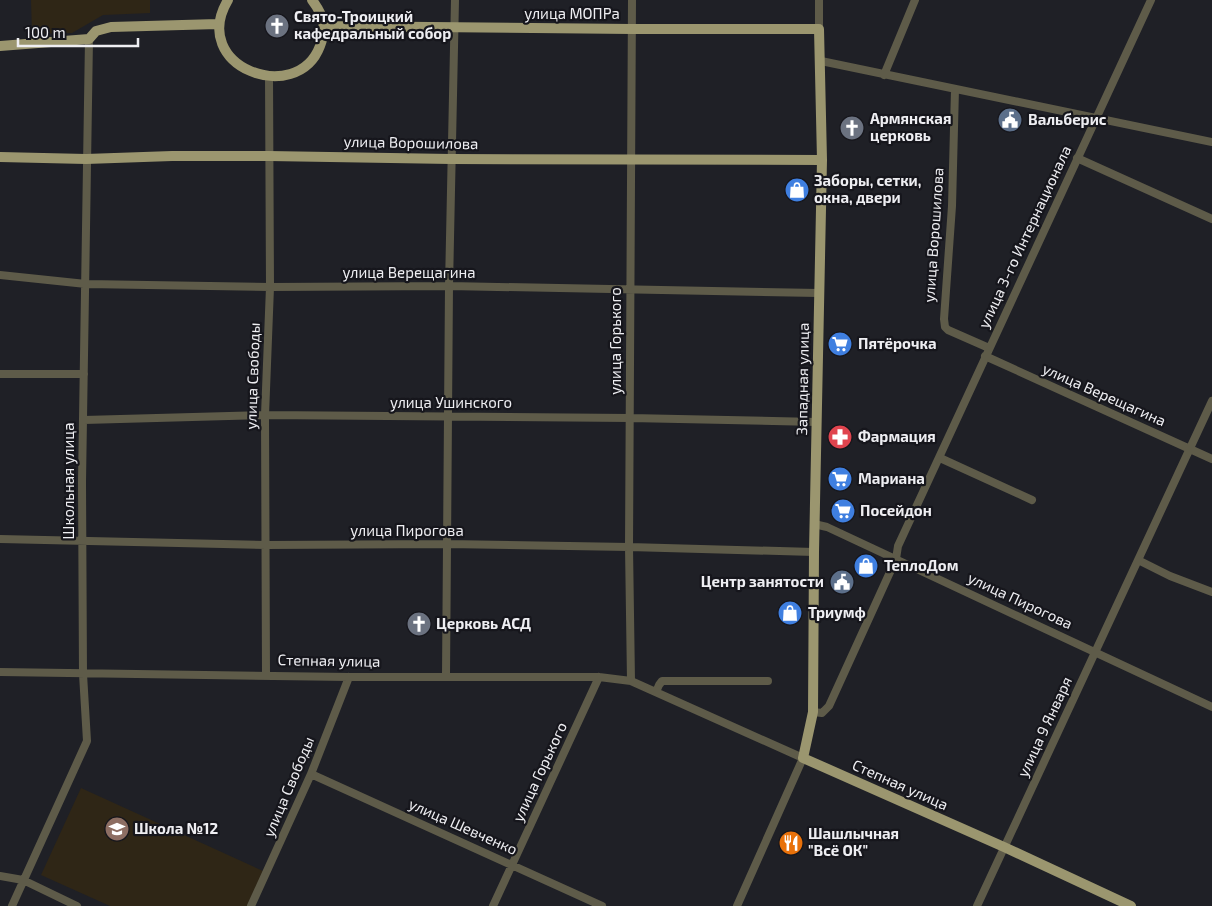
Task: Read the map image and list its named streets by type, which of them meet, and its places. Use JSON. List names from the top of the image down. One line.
{"streets":{"main road":["улица МОПРа","улица Ворошилова","Западная улица","Степная улица"],"street":["улица 3-го Интернационала","улица Верещагина","улица Горького","улица Свободы","улица Ушинского","Школьная улица","улица Пирогова","улица 9 Января","улица Шевченко"]},"crossings":[["улица МОПРа","улица Горького"],["улица МОПРа","Западная улица"],["улица Ворошилова","улица 3-го Интернационала"],["улица Ворошилова","улица Горького"],["улица Ворошилова","улица Свободы"],["улица Ворошилова","Западная улица"],["улица Ворошилова","Школьная улица"],["улица 3-го Интернационала","улица Верещагина"],["улица 3-го Интернационала","Западная улица"],["улица 3-го Интернационала","улица Пирогова"],["улица Верещагина","улица Горького"],["улица Верещагина","улица Свободы"],["улица Верещагина","Западная улица"],["улица Верещагина","Школьная улица"],["улица Верещагина","улица 9 Января"],["улица Горького","улица Ушинского"],["улица Горького","улица Пирогова"],["улица Горького","Степная улица"],["улица Горького","улица Шевченко"],["улица Свободы","улица Ушинского"],["улица Свободы","улица Пирогова"],["улица Свободы","Степная улица"],["улица Свободы","улица Шевченко"],["Западная улица","улица Ушинского"],["Западная улица","улица Пирогова"],["Западная улица","Степная улица"],["улица Ушинского","Школьная улица"],["Школьная улица","улица Пирогова"],["Школьная улица","Степная улица"],["улица Пирогова","улица 9 Января"],["Степная улица","улица 9 Января"]],"places":{"church":["Свято-Троицкий кафедральный собор","Армянская церковь","Церковь АСД"],"public building":["Вальберис","Центр занятости"],"shop":["Заборы, сетки, окна, двери","ТеплоДом","Триумф"],"supermarket":["Пятёрочка","Мариана","Посейдон"],"pharmacy":["Фармация"],"school or university":["Школа №12"],"restaurant":["Шашлычная \"Всё ОК\""]},"scale_bar":"100 m"}
